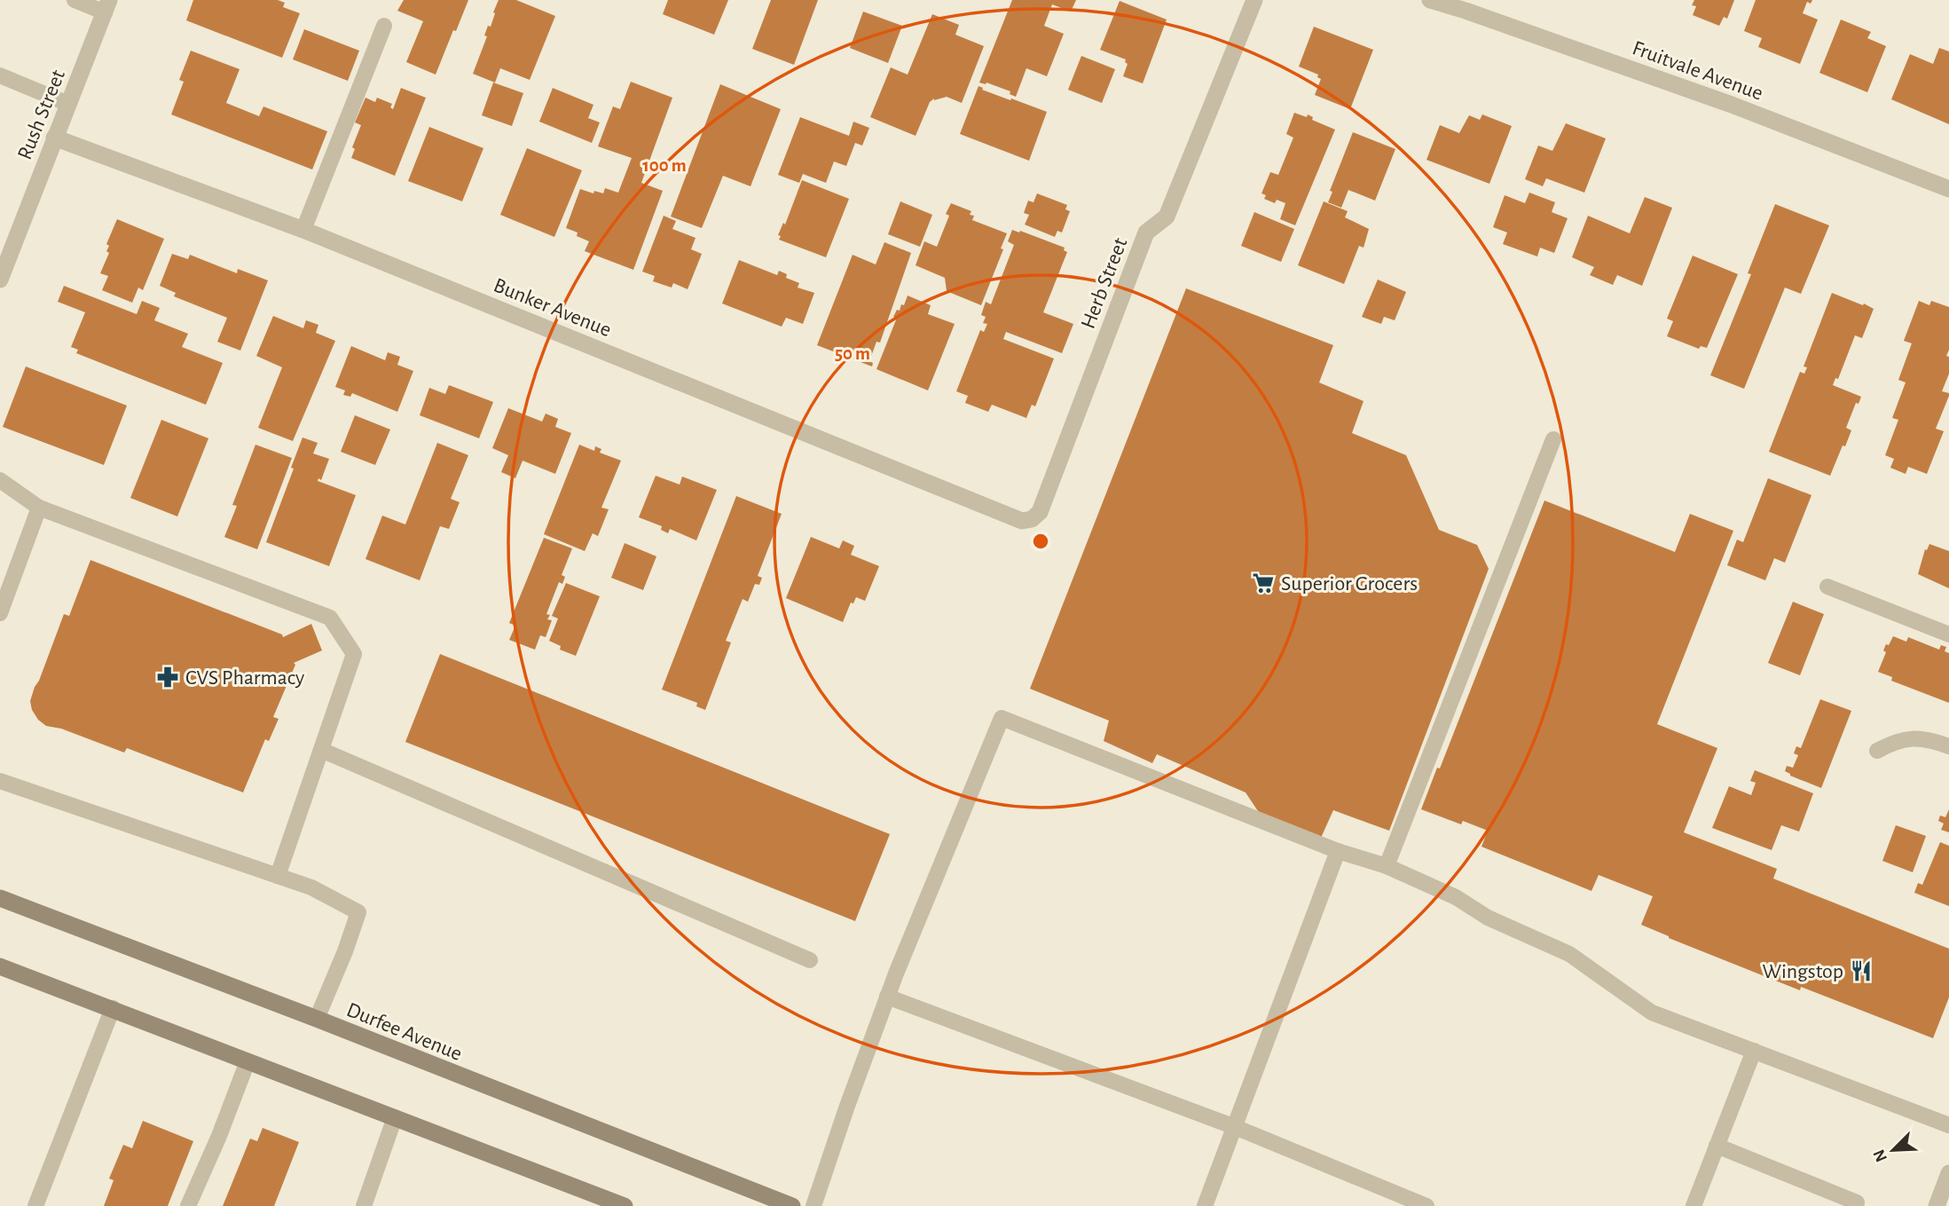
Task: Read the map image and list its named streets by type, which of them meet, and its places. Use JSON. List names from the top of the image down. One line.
{"streets":{"main road":["Durfee Avenue"],"street":["Fruitvale Avenue","Rush Street","Herb Street","Bunker Avenue"]},"crossings":[["Rush Street","Bunker Avenue"],["Herb Street","Bunker Avenue"]],"places":{"supermarket":["Superior Grocers"],"pharmacy":["CVS Pharmacy"],"restaurant":["Wingstop"]},"north":"bottom left","rings":["100 m","50 m"]}
